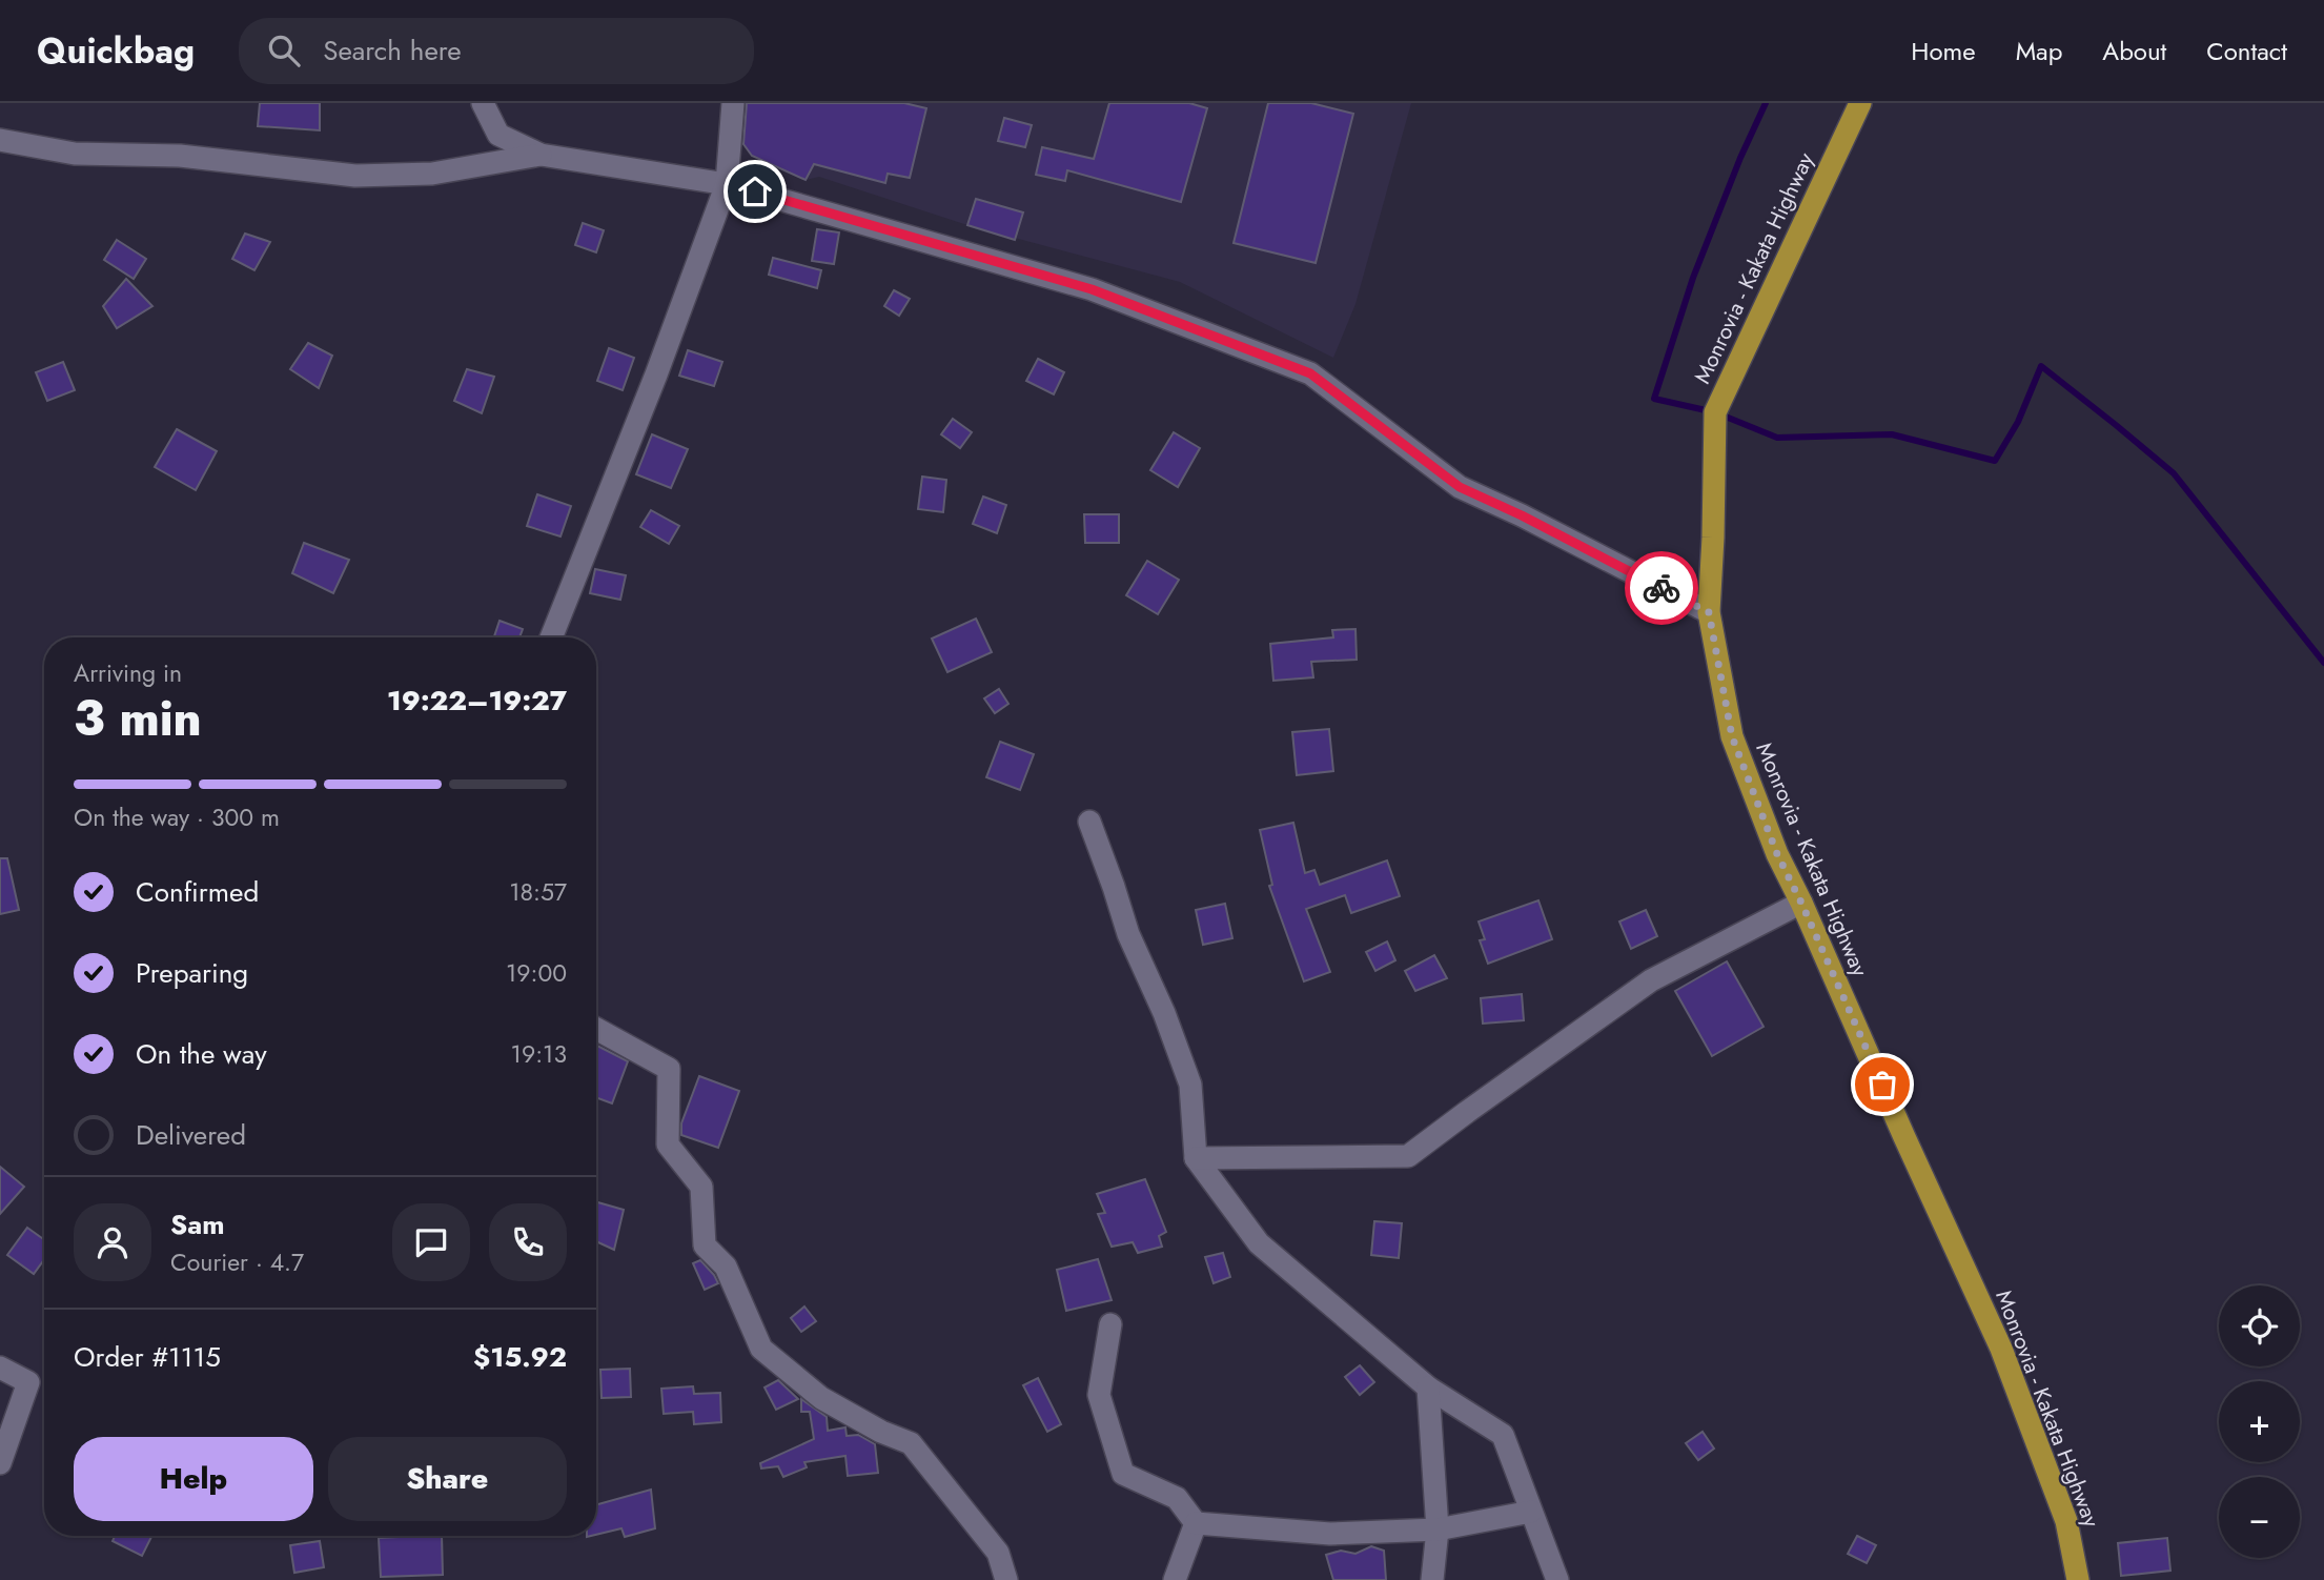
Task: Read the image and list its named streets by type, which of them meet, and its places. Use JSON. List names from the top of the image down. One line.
{"streets":{"highway":["Monrovia - Kakata Highway"]},"page":{"header":"Quickbag","search":"Search here","nav":["Home","Map","About","Contact"],"heading":["3 min","Arriving in","19:22–19:27"],"panel":["Sam","Courier · 4.7","Order #1115","$15.92"],"bar":"On the way · 300 m","list":[["Confirmed","18:57"],["Preparing","19:00"],["On the way","19:13"],"Delivered"],"map_buttons":["+","−"],"buttons":["Help","Share"]}}
